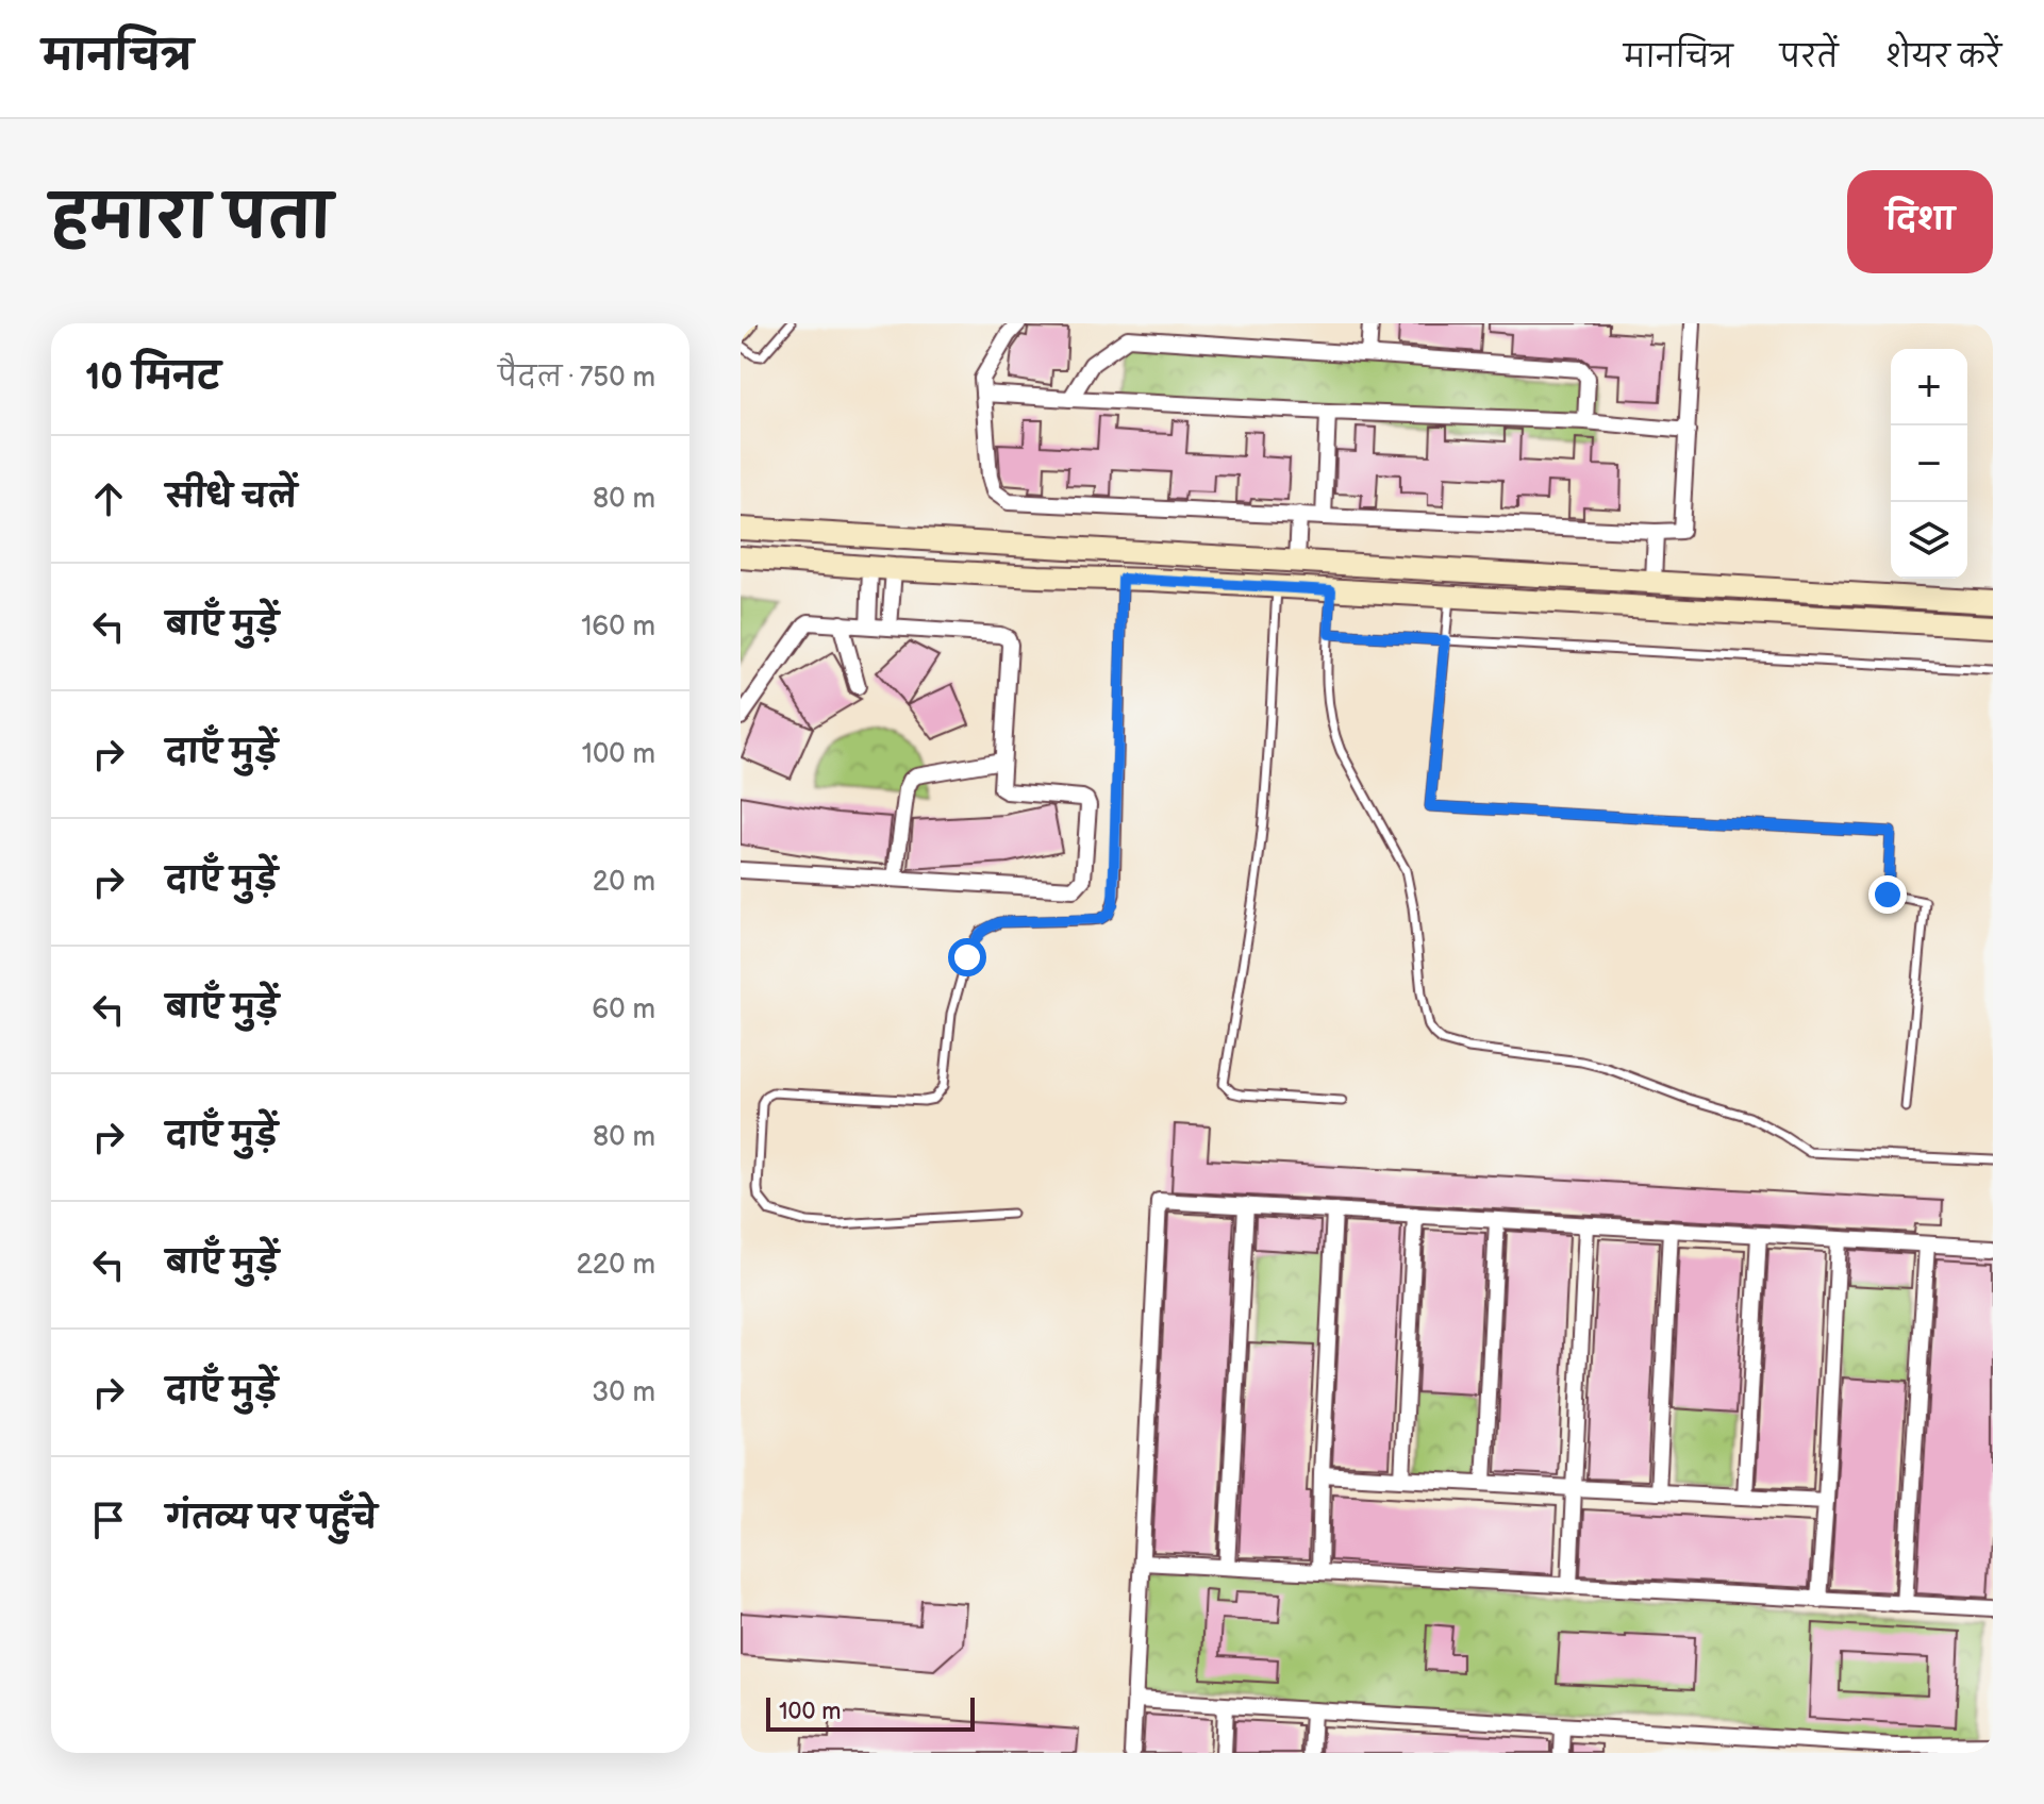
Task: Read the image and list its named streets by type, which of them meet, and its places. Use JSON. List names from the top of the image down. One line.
{"scale_bar":"100 m","page":{"header":"मानचित्र","nav":["मानचित्र","परतें","शेयर करें"],"title":"हमारा पता","buttons":"दिशा","heading":["10 मिनट","पैदल · 750 m"],"map_buttons":["+","−"],"list":[["सीधे चलें","80 m"],["बाएँ मुड़ें","160 m"],["दाएँ मुड़ें","100 m"],["दाएँ मुड़ें","20 m"],["बाएँ मुड़ें","60 m"],["दाएँ मुड़ें","80 m"],["बाएँ मुड़ें","220 m"],["दाएँ मुड़ें","30 m"],"गंतव्य पर पहुँचे"],"scale":"100 m"}}
